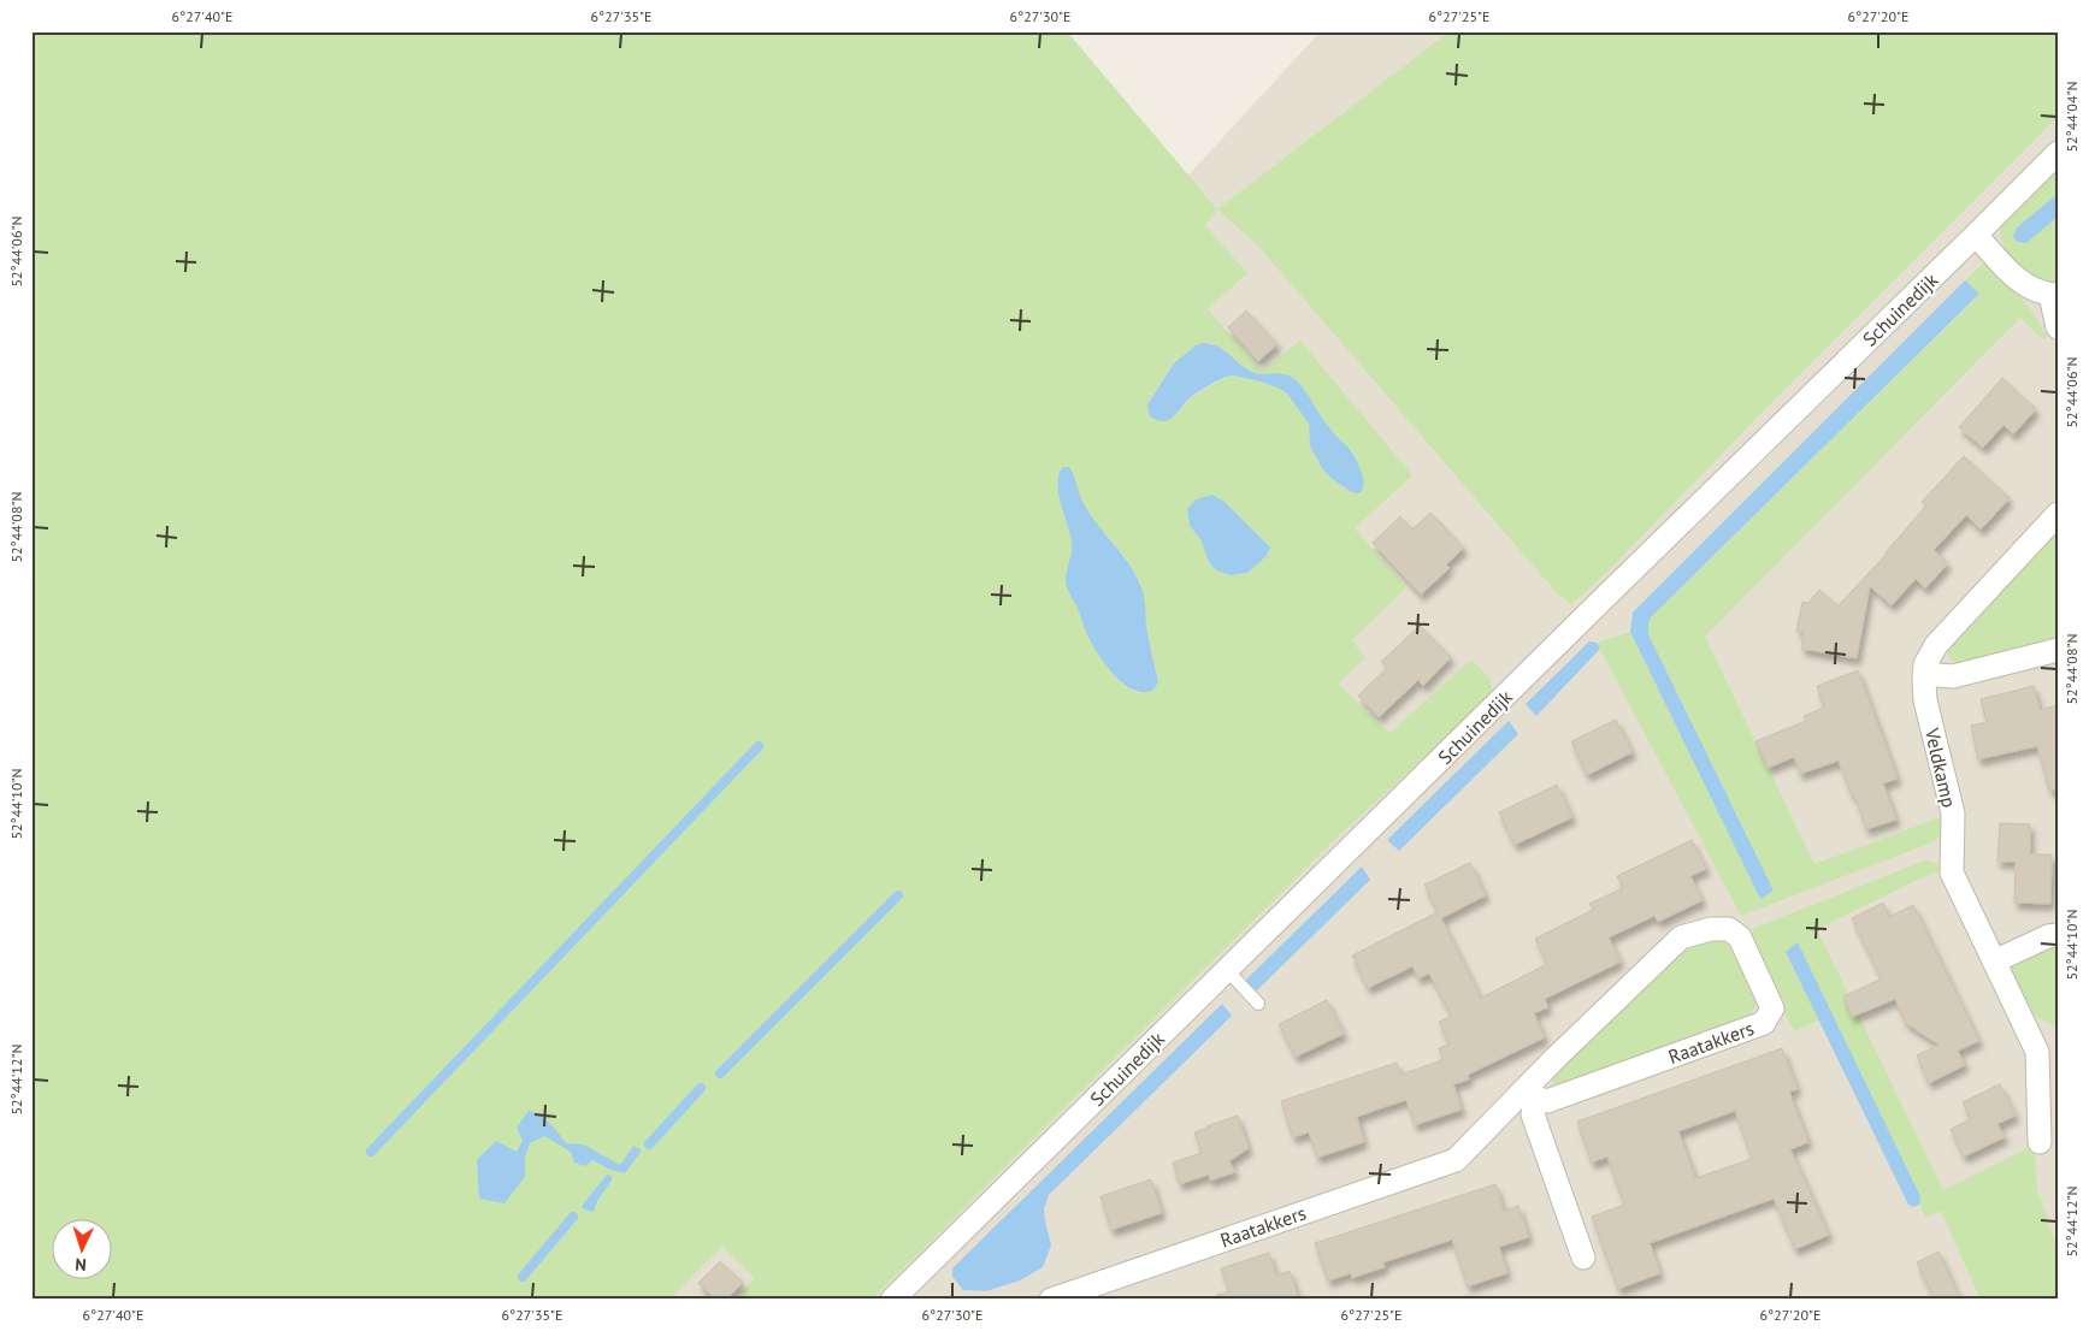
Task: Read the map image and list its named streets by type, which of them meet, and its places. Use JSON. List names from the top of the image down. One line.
{"streets":{"street":["Schuinedijk","Veldkamp","Raatakkers"]},"north":"bottom","coordinates":["6°27'40\"E","6°27'35\"E","6°27'30\"E","6°27'25\"E","6°27'20\"E","52°44'04\"N","52°44'06\"N","52°44'08\"N","52°44'10\"N","52°44'12\"N"]}
